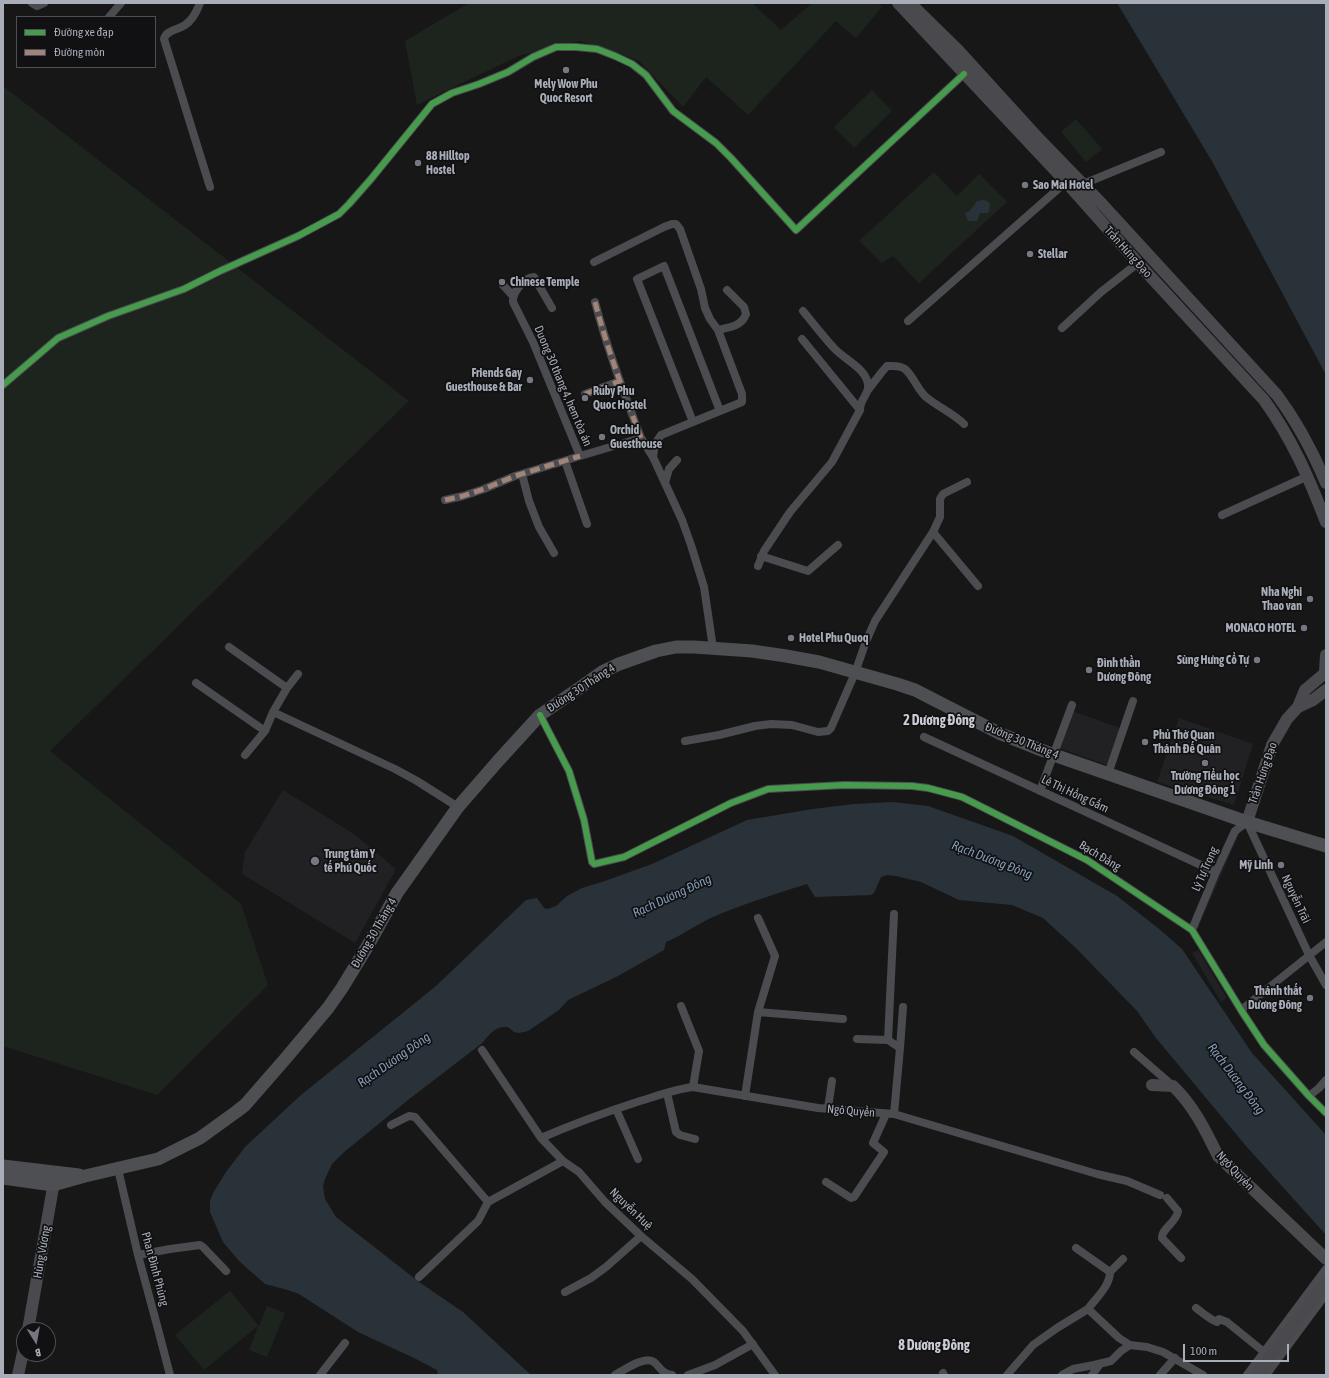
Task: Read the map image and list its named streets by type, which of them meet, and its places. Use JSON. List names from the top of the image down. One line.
{"streets":{"main road":["Trần Hưng Đạo","Đường 30 Tháng 4","Ngô Quyền","Hùng Vương"],"street":["Duong 30 thang 4, hem tòa án","Lê Thị Hồng Gấm","Bạch Đằng","Lý Tự Trọng","Nguyễn Trãi","Nguyễn Huệ","Phan Đình Phùng"]},"crossings":[["Trần Hưng Đạo","Đường 30 Tháng 4"],["Trần Hưng Đạo","Lý Tự Trọng"],["Trần Hưng Đạo","Nguyễn Trãi"],["Đường 30 Tháng 4","Bạch Đằng"],["Đường 30 Tháng 4","Lý Tự Trọng"],["Đường 30 Tháng 4","Nguyễn Trãi"],["Đường 30 Tháng 4","Hùng Vương"],["Đường 30 Tháng 4","Phan Đình Phùng"],["Lê Thị Hồng Gấm","Lý Tự Trọng"],["Bạch Đằng","Lý Tự Trọng"],["Lý Tự Trọng","Nguyễn Trãi"],["Ngô Quyền","Nguyễn Huệ"]],"districts":["2 Dương Đông","8 Dương Đông"],"water":["Rạch Dương Đông"],"places":["Mely Wow Phu Quoc Resort","88 Hilltop Hostel","Sao Mai Hotel","Stellar","Chinese Temple","Friends Gay Guesthouse & Bar","Ruby Phu Quoc Hostel","Orchid Guesthouse","Nha Nghi Thao van","MONACO HOTEL","Hotel Phu Quoq","Sùng Hưng Cổ Tự","Đình thần Dương Đông","Phủ Thờ Quan Thánh Đế Quân","Trường Tiểu học Dương Đông 1","Trung tâm Y tế Phú Quốc","Mỹ Linh","Thánh thất Dương Đông"],"legend":["Đường xe đạp","Đường mòn"],"scale_bar":"100 m","north":"bottom"}
